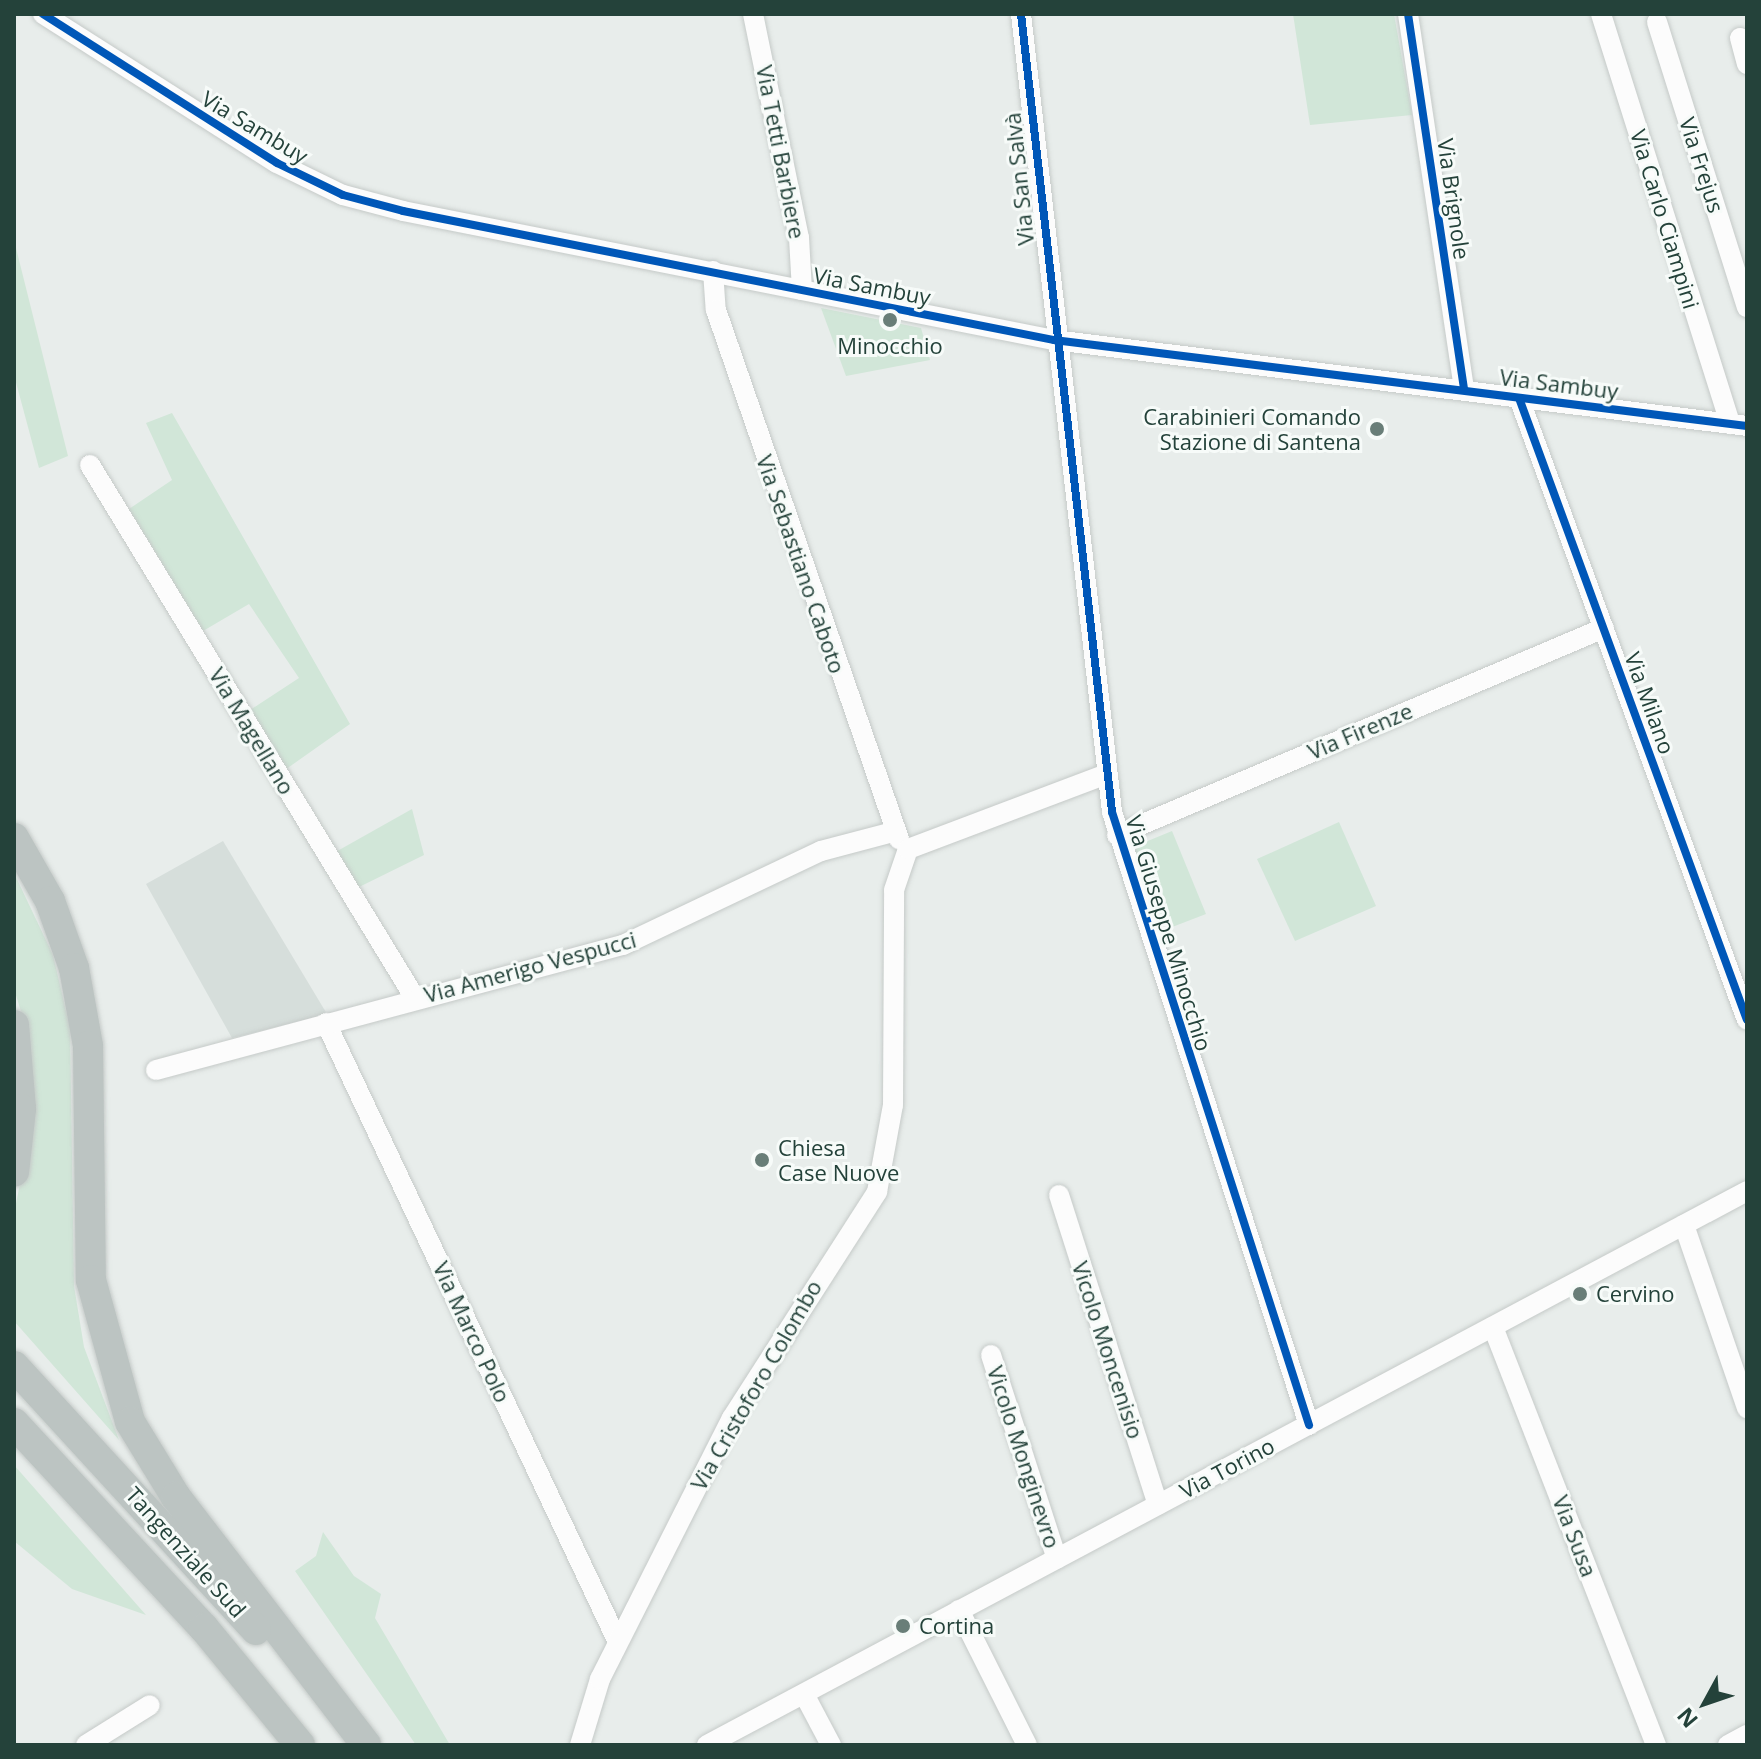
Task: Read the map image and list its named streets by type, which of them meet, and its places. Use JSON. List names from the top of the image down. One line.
{"streets":{"highway":["Tangenziale Sud"],"street":["Via Sambuy","Via Tetti Barbiere","Via Frejus","Via San Salvà","Via Brignole","Via Carlo Ciampini","Via Sebastiano Caboto","Via Milano","Via Magellano","Via Firenze","Via Giuseppe Minocchio","Via Amerigo Vespucci","Via Marco Polo","Vicolo Moncenisio","Via Cristoforo Colombo","Vicolo Monginevro","Via Torino","Via Susa"]},"crossings":[["Via Sambuy","Via Tetti Barbiere"],["Via Sambuy","Via San Salvà"],["Via Sambuy","Via Brignole"],["Via Sambuy","Via Carlo Ciampini"],["Via Sambuy","Via Sebastiano Caboto"],["Via Sambuy","Via Milano"],["Via Sambuy","Via Giuseppe Minocchio"],["Via San Salvà","Via Giuseppe Minocchio"],["Via Sebastiano Caboto","Via Amerigo Vespucci"],["Via Sebastiano Caboto","Via Cristoforo Colombo"],["Via Milano","Via Firenze"],["Via Magellano","Via Amerigo Vespucci"],["Via Firenze","Via Giuseppe Minocchio"],["Via Giuseppe Minocchio","Via Torino"],["Via Amerigo Vespucci","Via Marco Polo"],["Via Marco Polo","Via Cristoforo Colombo"],["Vicolo Moncenisio","Via Torino"],["Vicolo Monginevro","Via Torino"],["Via Torino","Via Susa"]],"places":["Minocchio","Carabinieri Comando Stazione di Santena","Chiesa Case Nuove","Cervino","Cortina"],"north":"bottom left"}
